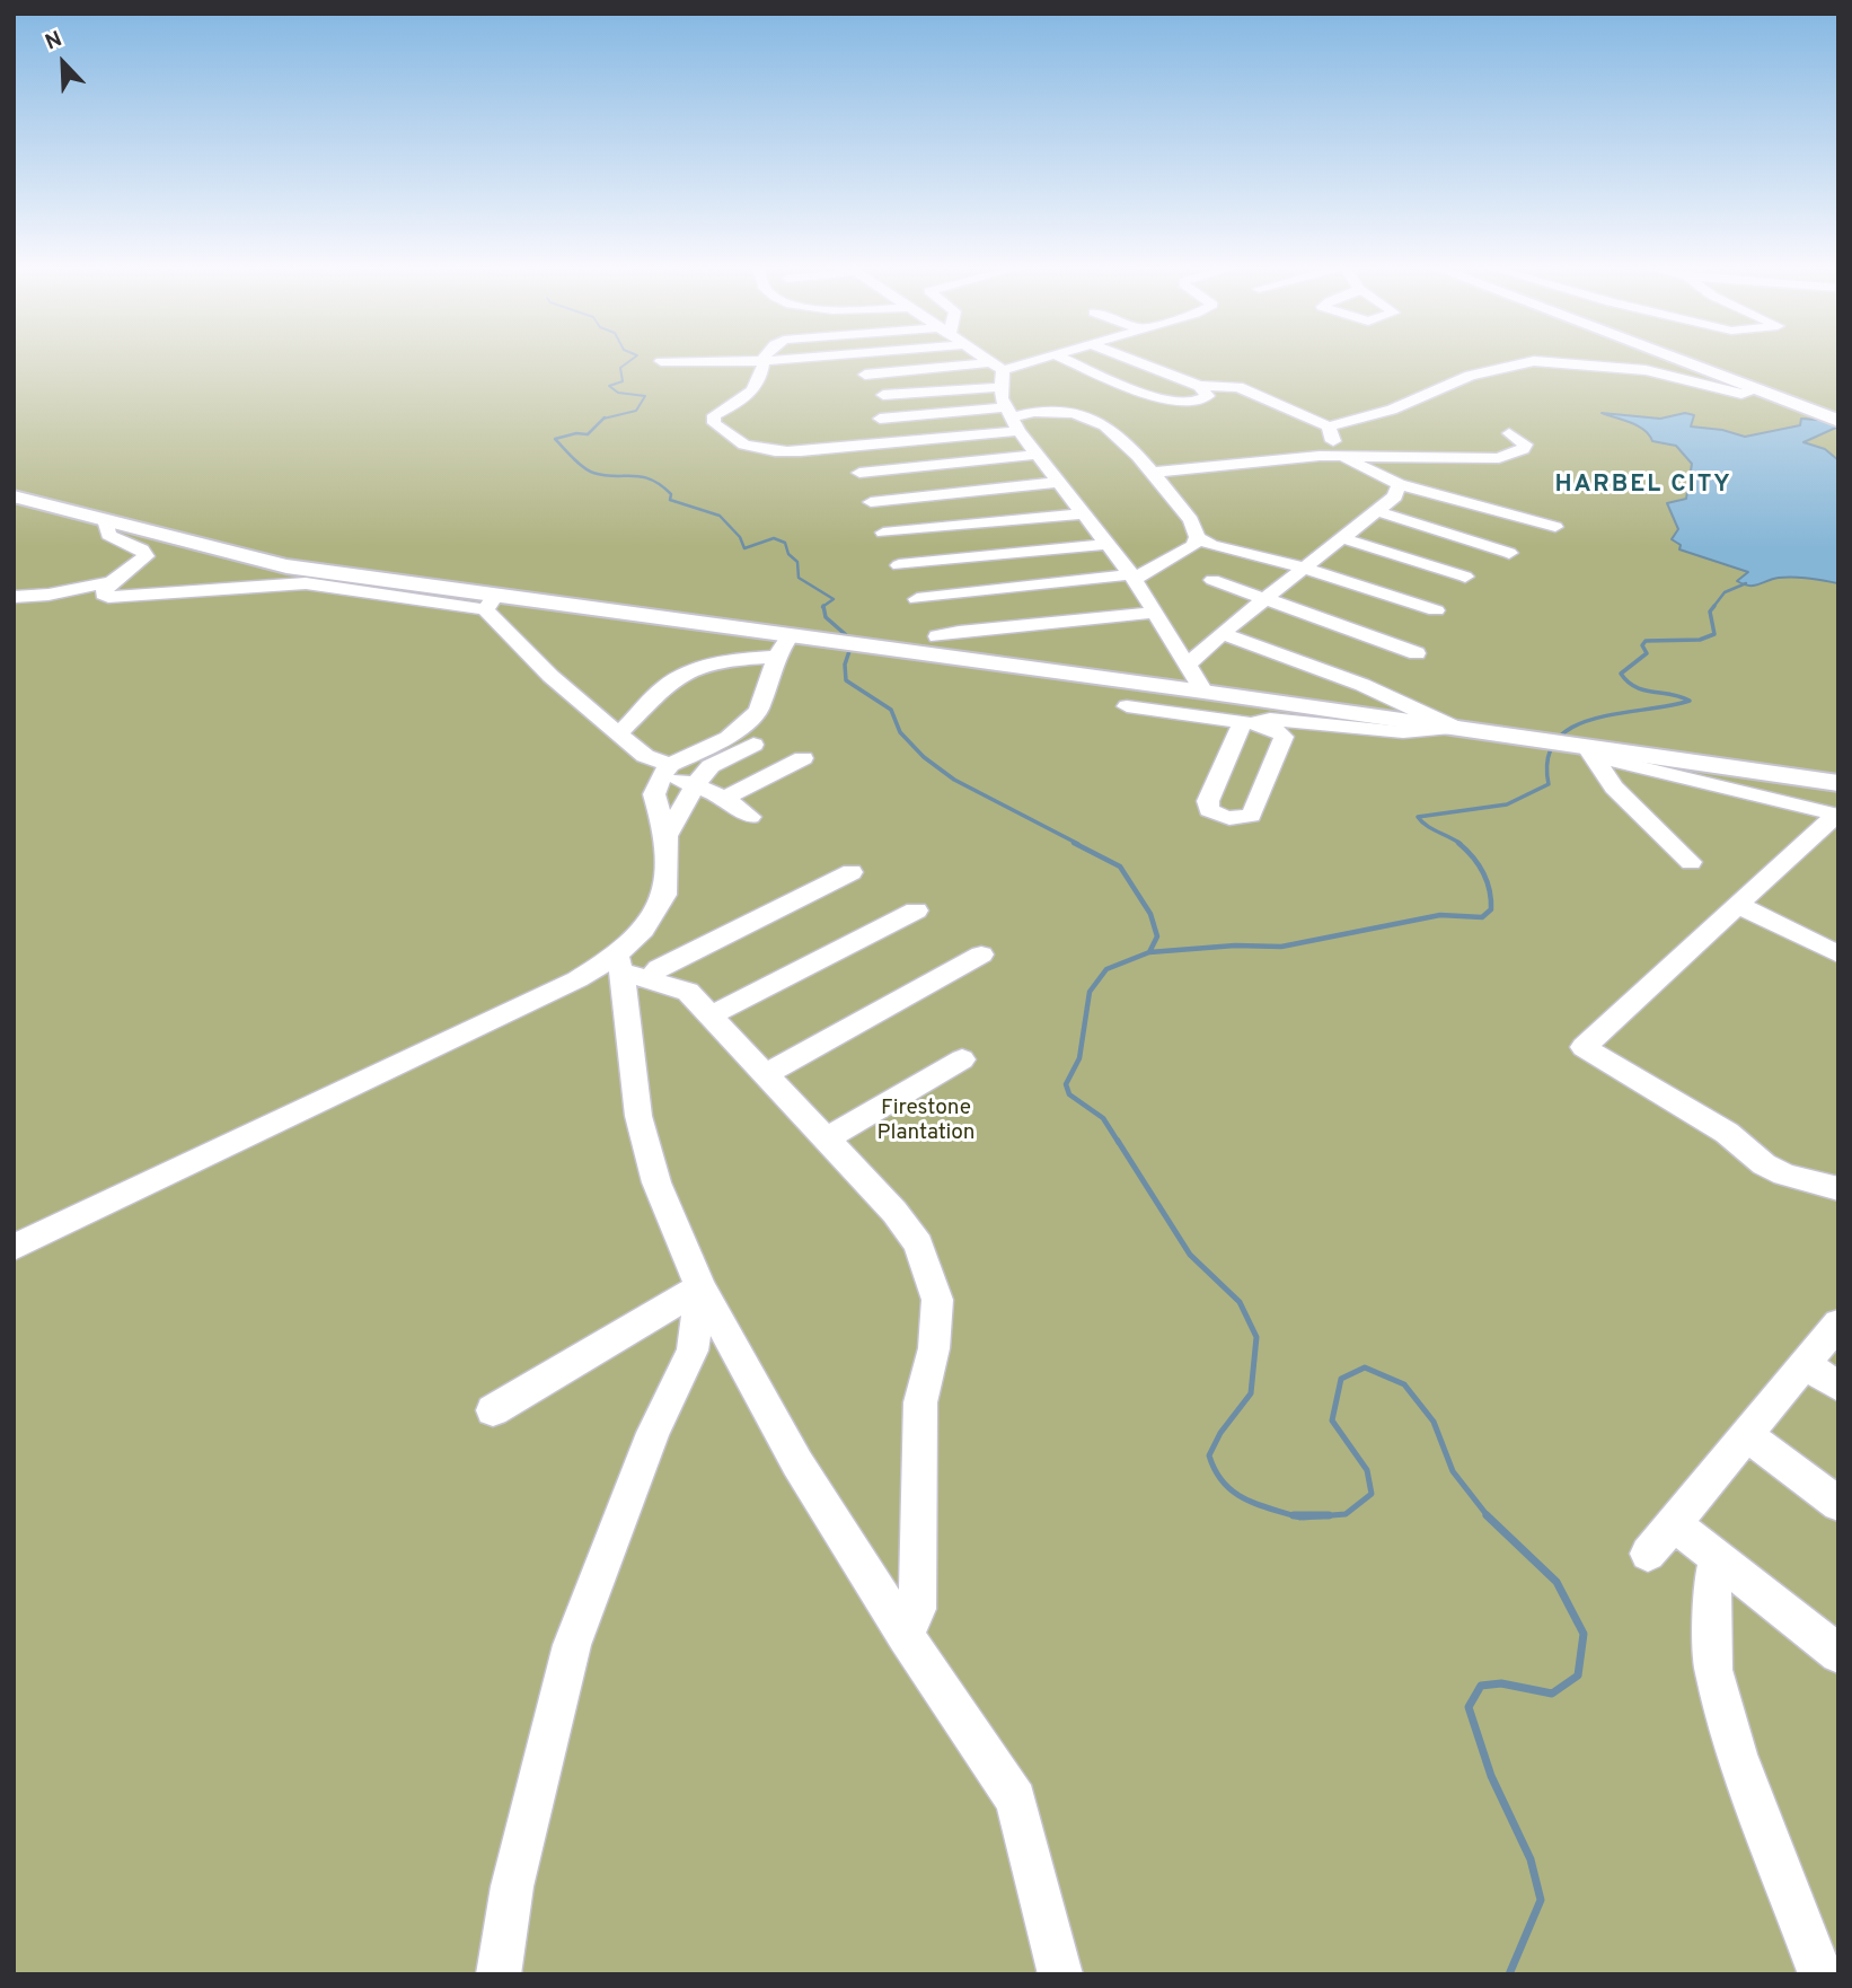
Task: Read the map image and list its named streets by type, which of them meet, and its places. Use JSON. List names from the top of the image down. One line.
{"districts":["HARBEL CITY"],"parks":["Firestone Plantation"],"north":"top left"}
